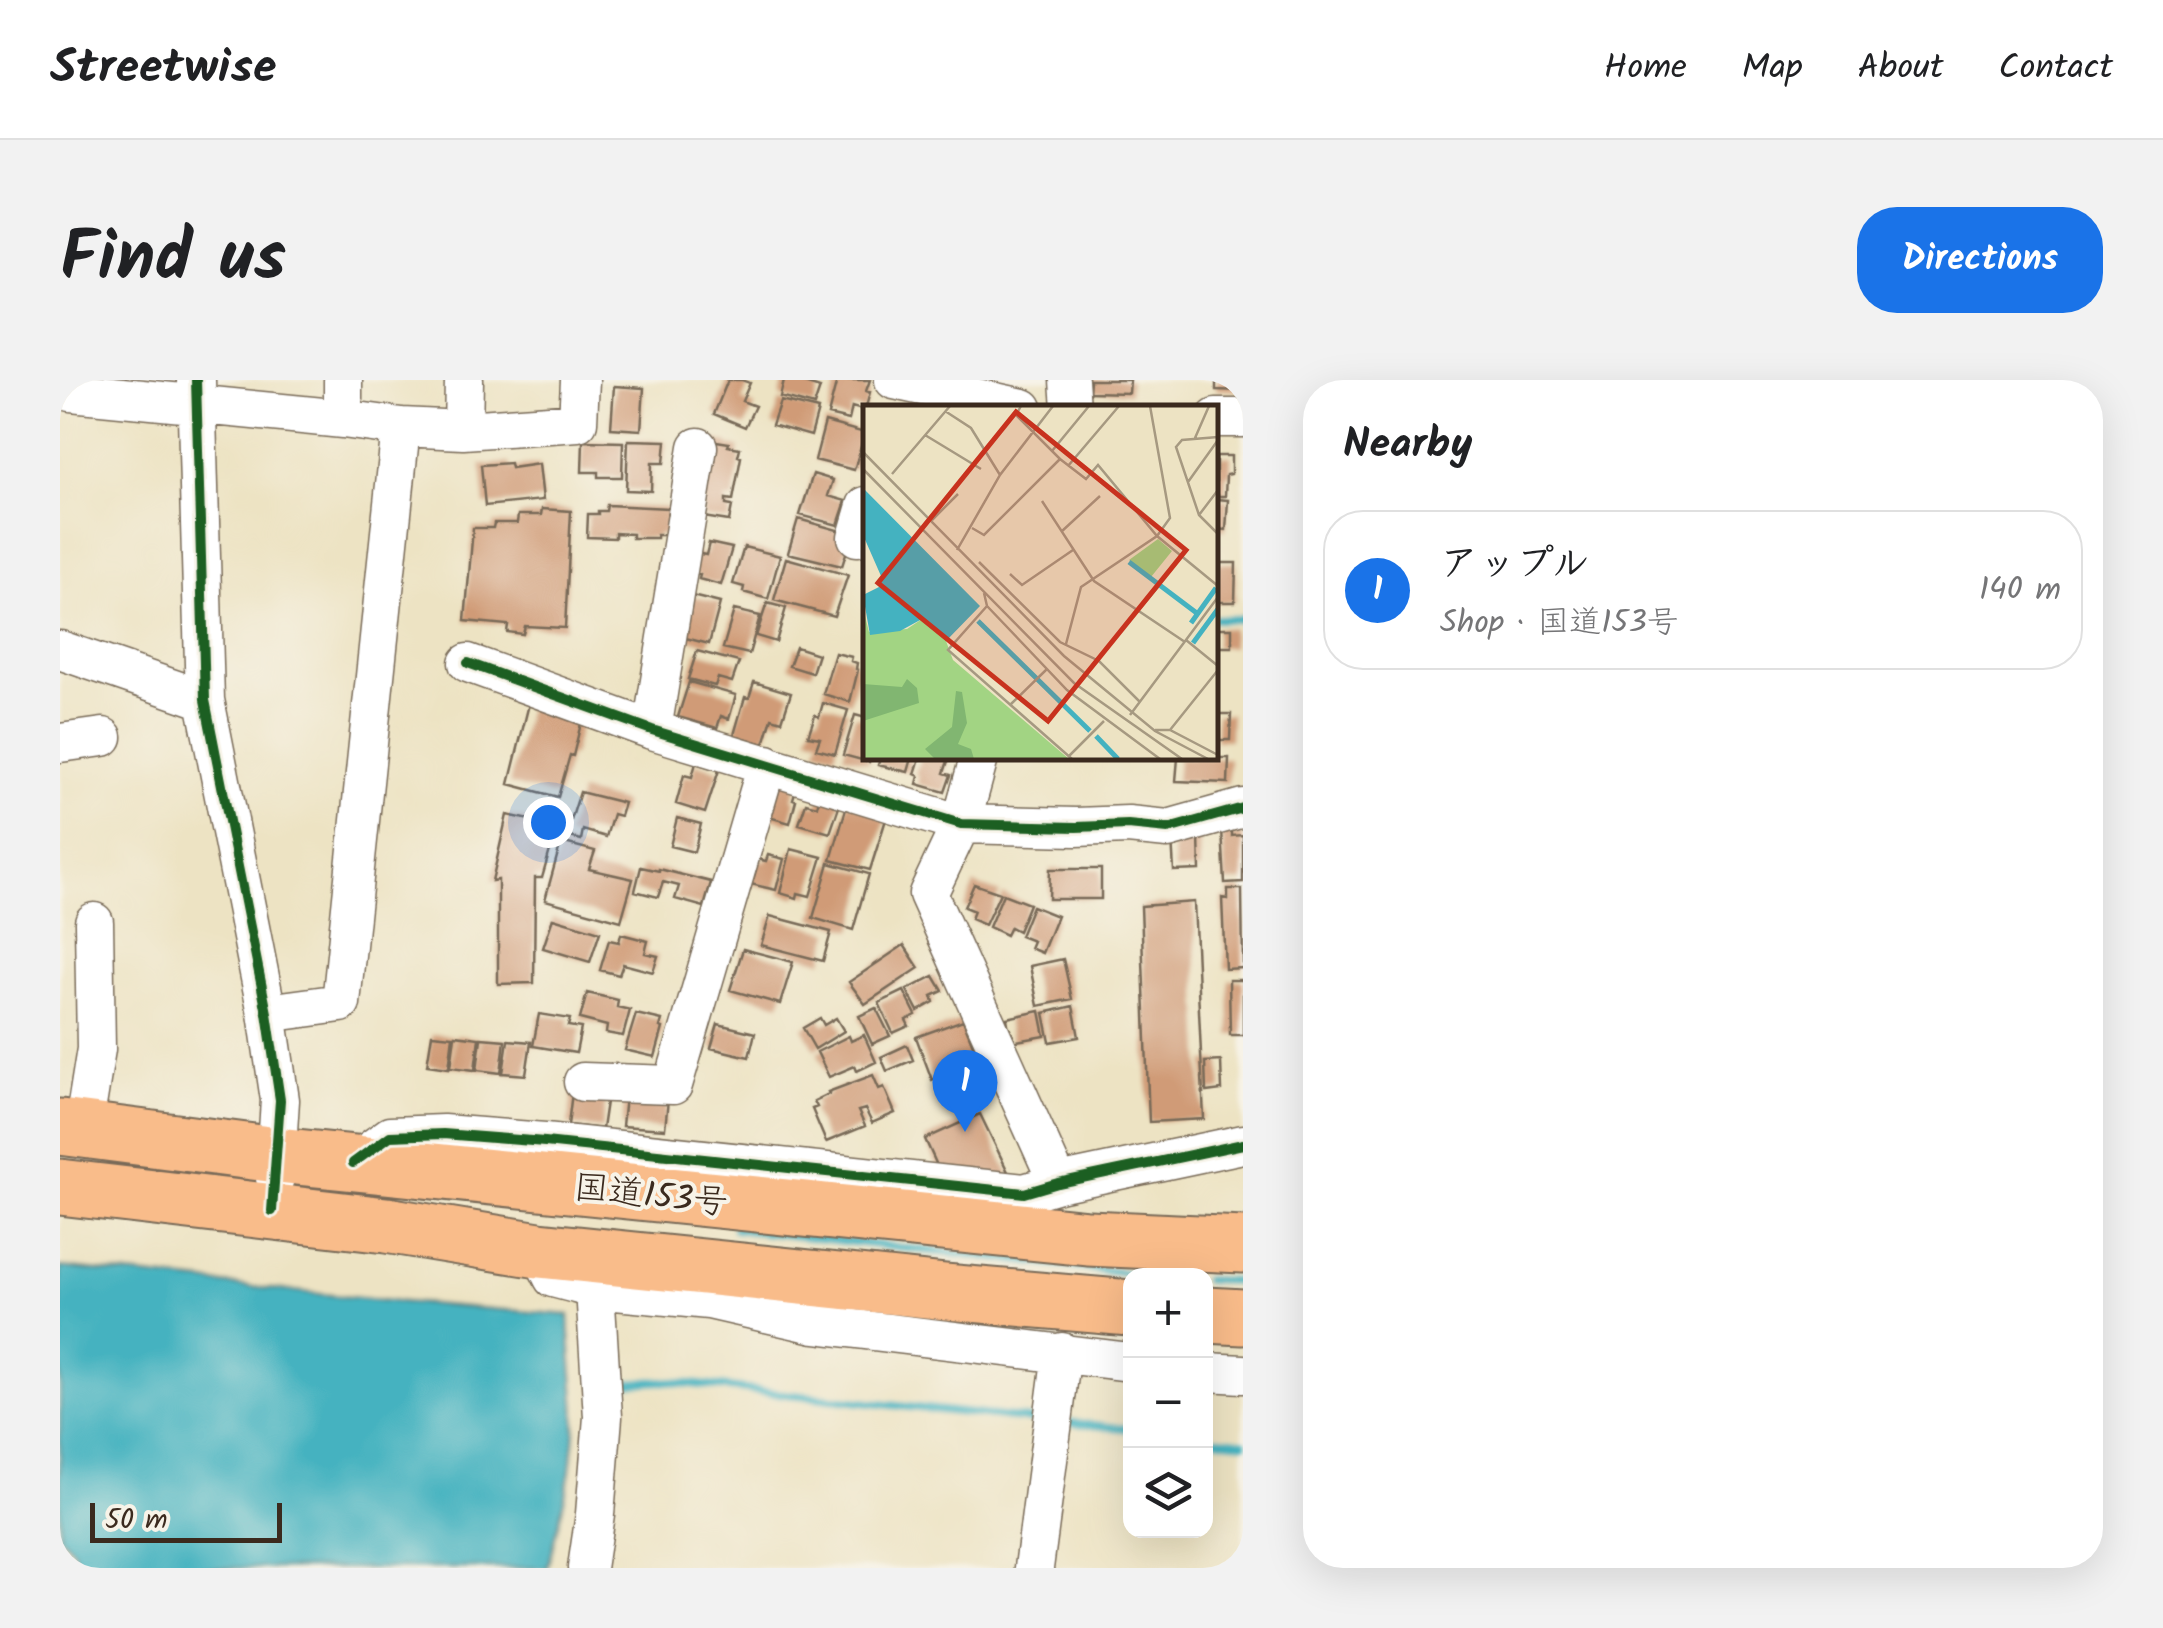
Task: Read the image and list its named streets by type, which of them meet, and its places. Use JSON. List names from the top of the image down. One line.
{"streets":{"highway":["国道153号"]},"scale_bar":"50 m","page":{"header":"Streetwise","nav":["Home","Map","About","Contact"],"title":"Find us","buttons":"Directions","heading":"Nearby","list":[{"mark":"1","name":"アップル","note":"Shop · 国道153号","value":"140 m"}],"pins":"1","map_buttons":["+","−"],"scale":"50 m"}}
